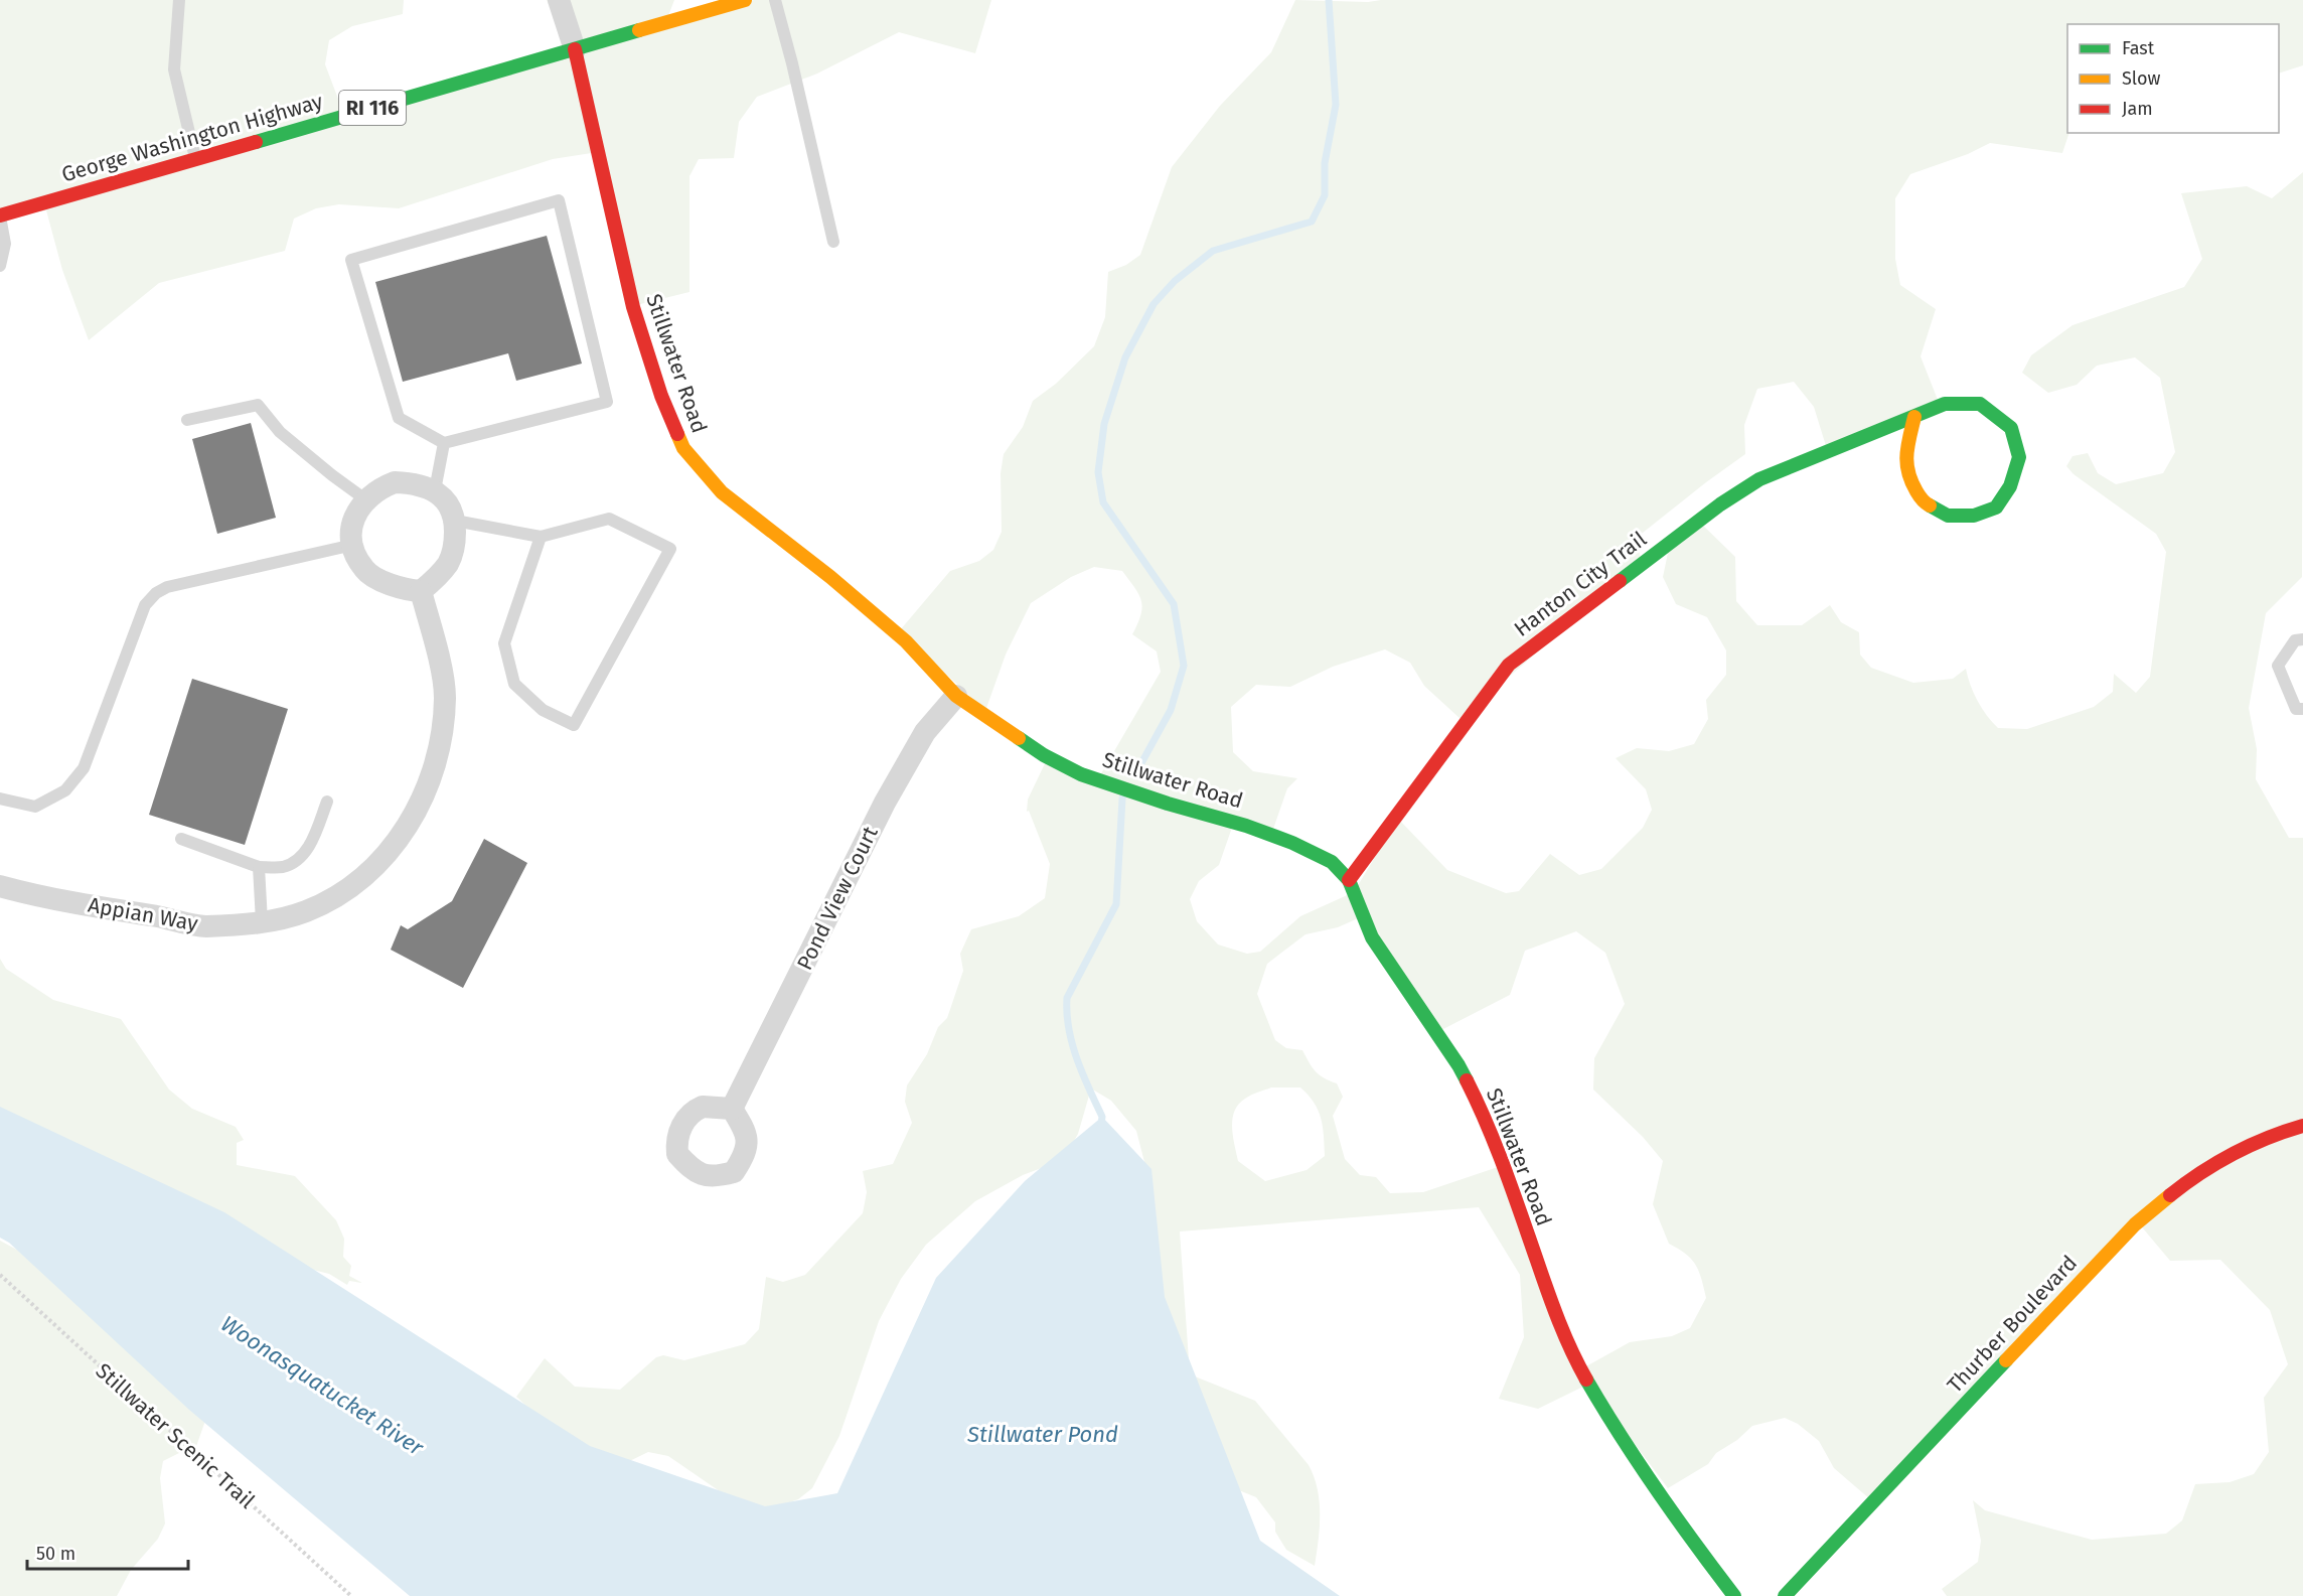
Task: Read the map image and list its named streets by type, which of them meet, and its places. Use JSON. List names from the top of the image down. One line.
{"streets":{"street":["RI 116","George Washington Highway","Stillwater Road","Hanton City Trail","Pond View Court","Appian Way","Thurber Boulevard"],"path":["Stillwater Scenic Trail"]},"crossings":[["George Washington Highway","Stillwater Road"],["Stillwater Road","Hanton City Trail"],["Stillwater Road","Pond View Court"]],"water":["Woonasquatucket River","Stillwater Pond"],"legend":["Fast","Slow","Jam"],"scale_bar":"50 m"}
